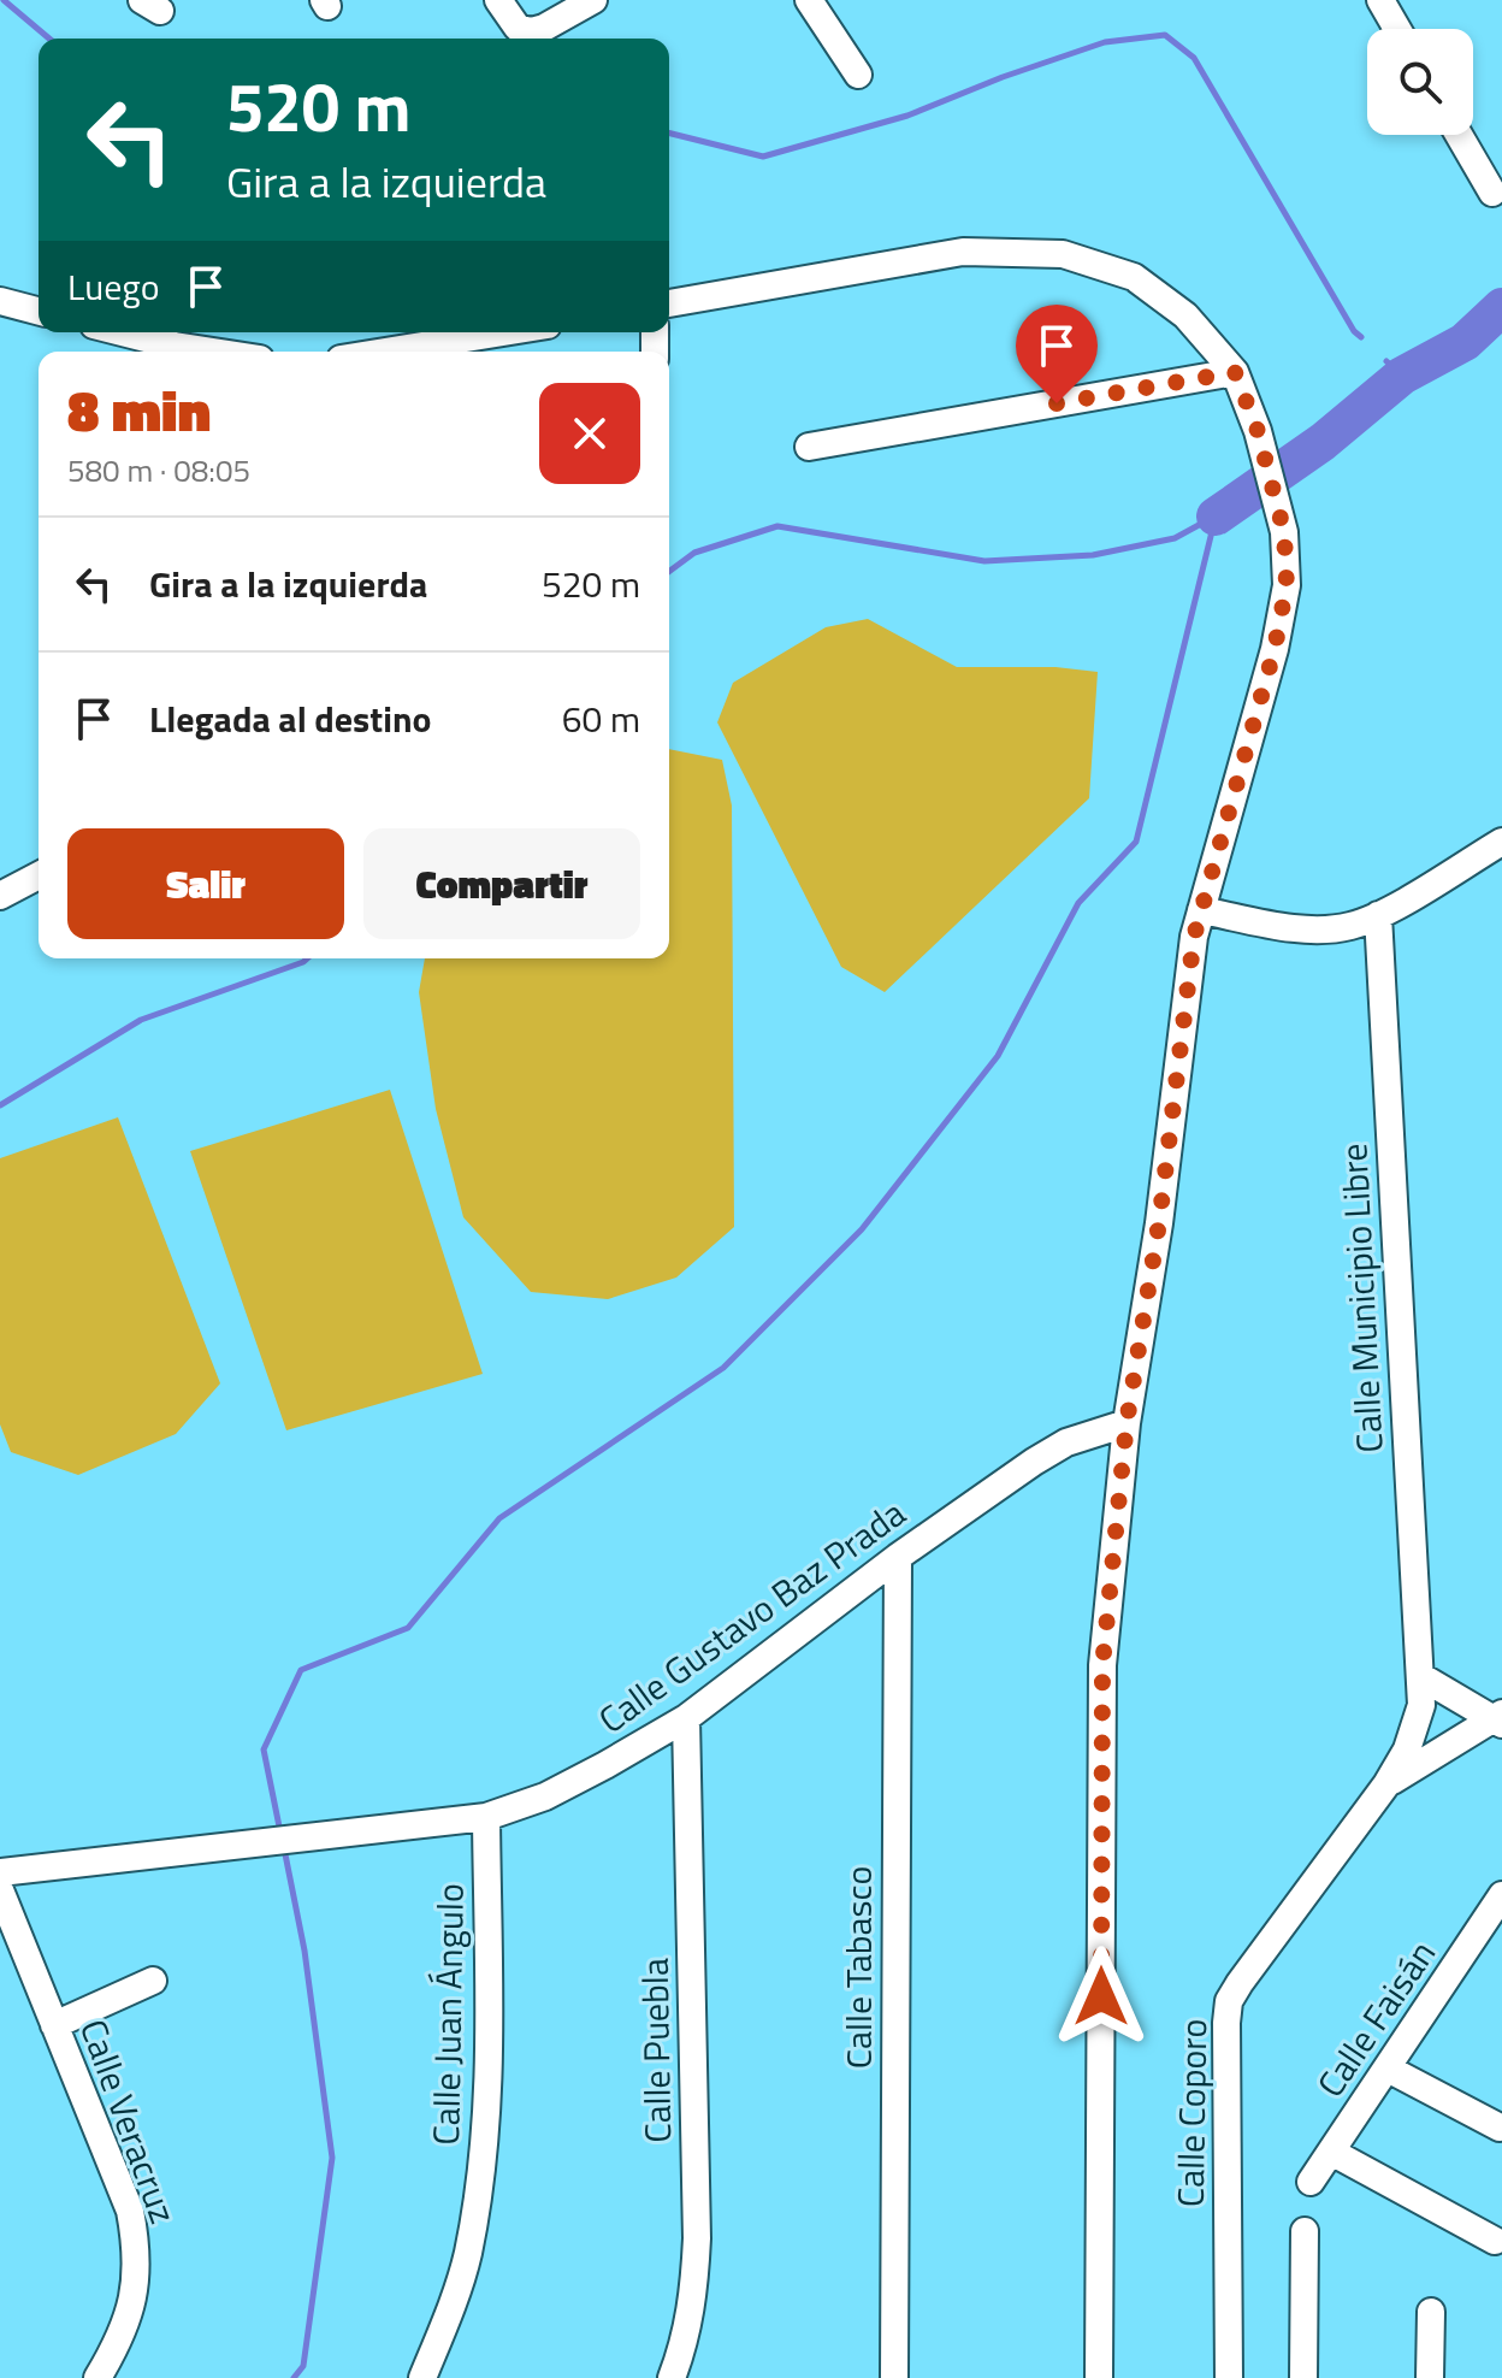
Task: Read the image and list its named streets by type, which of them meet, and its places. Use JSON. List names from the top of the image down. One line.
{"streets":{"street":["Calle Municipio Libre","Calle Gustavo Baz Prada","Calle Tabasco","Calle Juan Ángulo","Calle Faisán","Calle Puebla","Calle Coporo","Calle Veracruz"]},"crossings":[["Calle Municipio Libre","Calle Coporo"],["Calle Gustavo Baz Prada","Calle Tabasco"],["Calle Gustavo Baz Prada","Calle Juan Ángulo"],["Calle Gustavo Baz Prada","Calle Puebla"]],"page":{"turn":["520 m","Gira a la izquierda"],"then":"Luego","heading":["8 min","580 m · 08:05"],"list":[{"name":"Gira a la izquierda","value":"520 m"},{"name":"Llegada al destino","value":"60 m"}],"buttons":["Salir","Compartir"]}}
